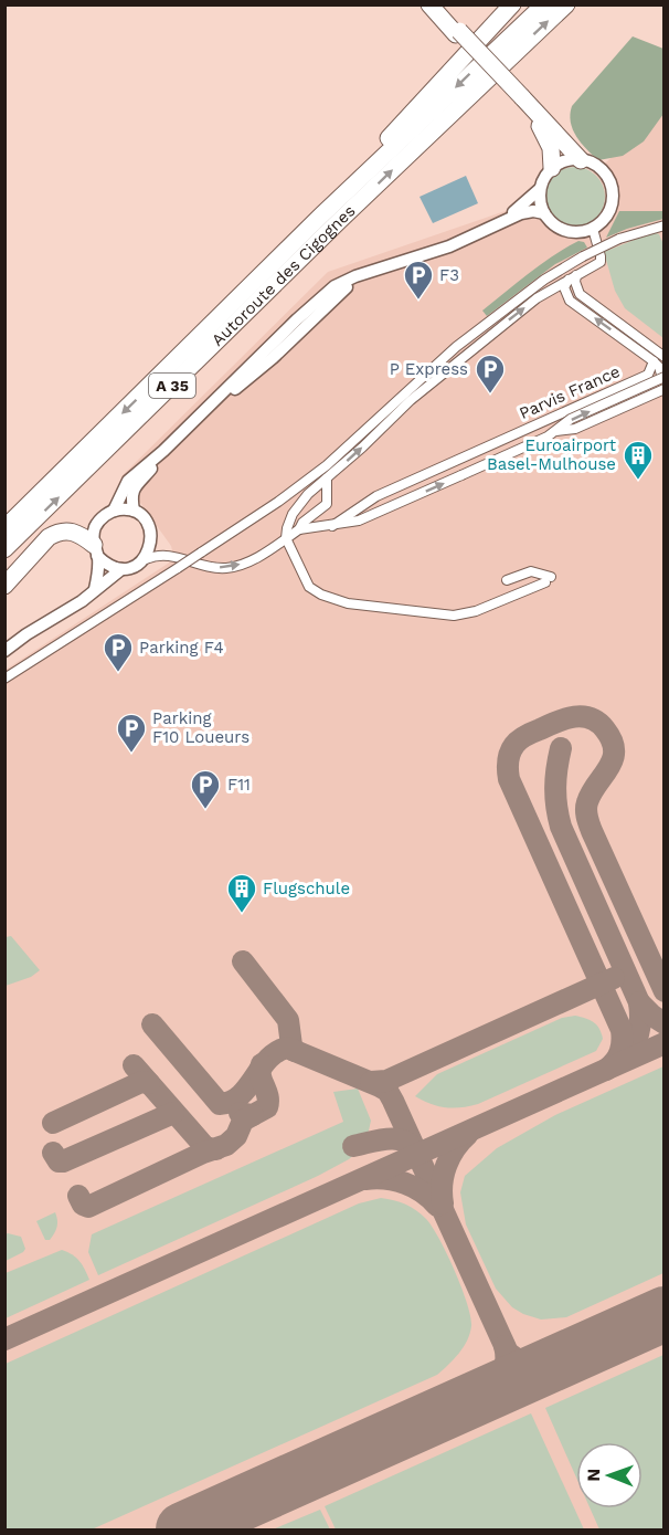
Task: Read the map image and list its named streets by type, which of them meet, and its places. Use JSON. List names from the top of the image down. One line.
{"streets":{"highway":["Autoroute des Cigognes","A 35"],"street":["Parvis France"]},"places":{"parking":["F3","P Express","Parking F4","Parking F10 Loueurs","F11"],"building":["Euroairport Basel-Mulhouse","Flugschule"]},"north":"left"}
